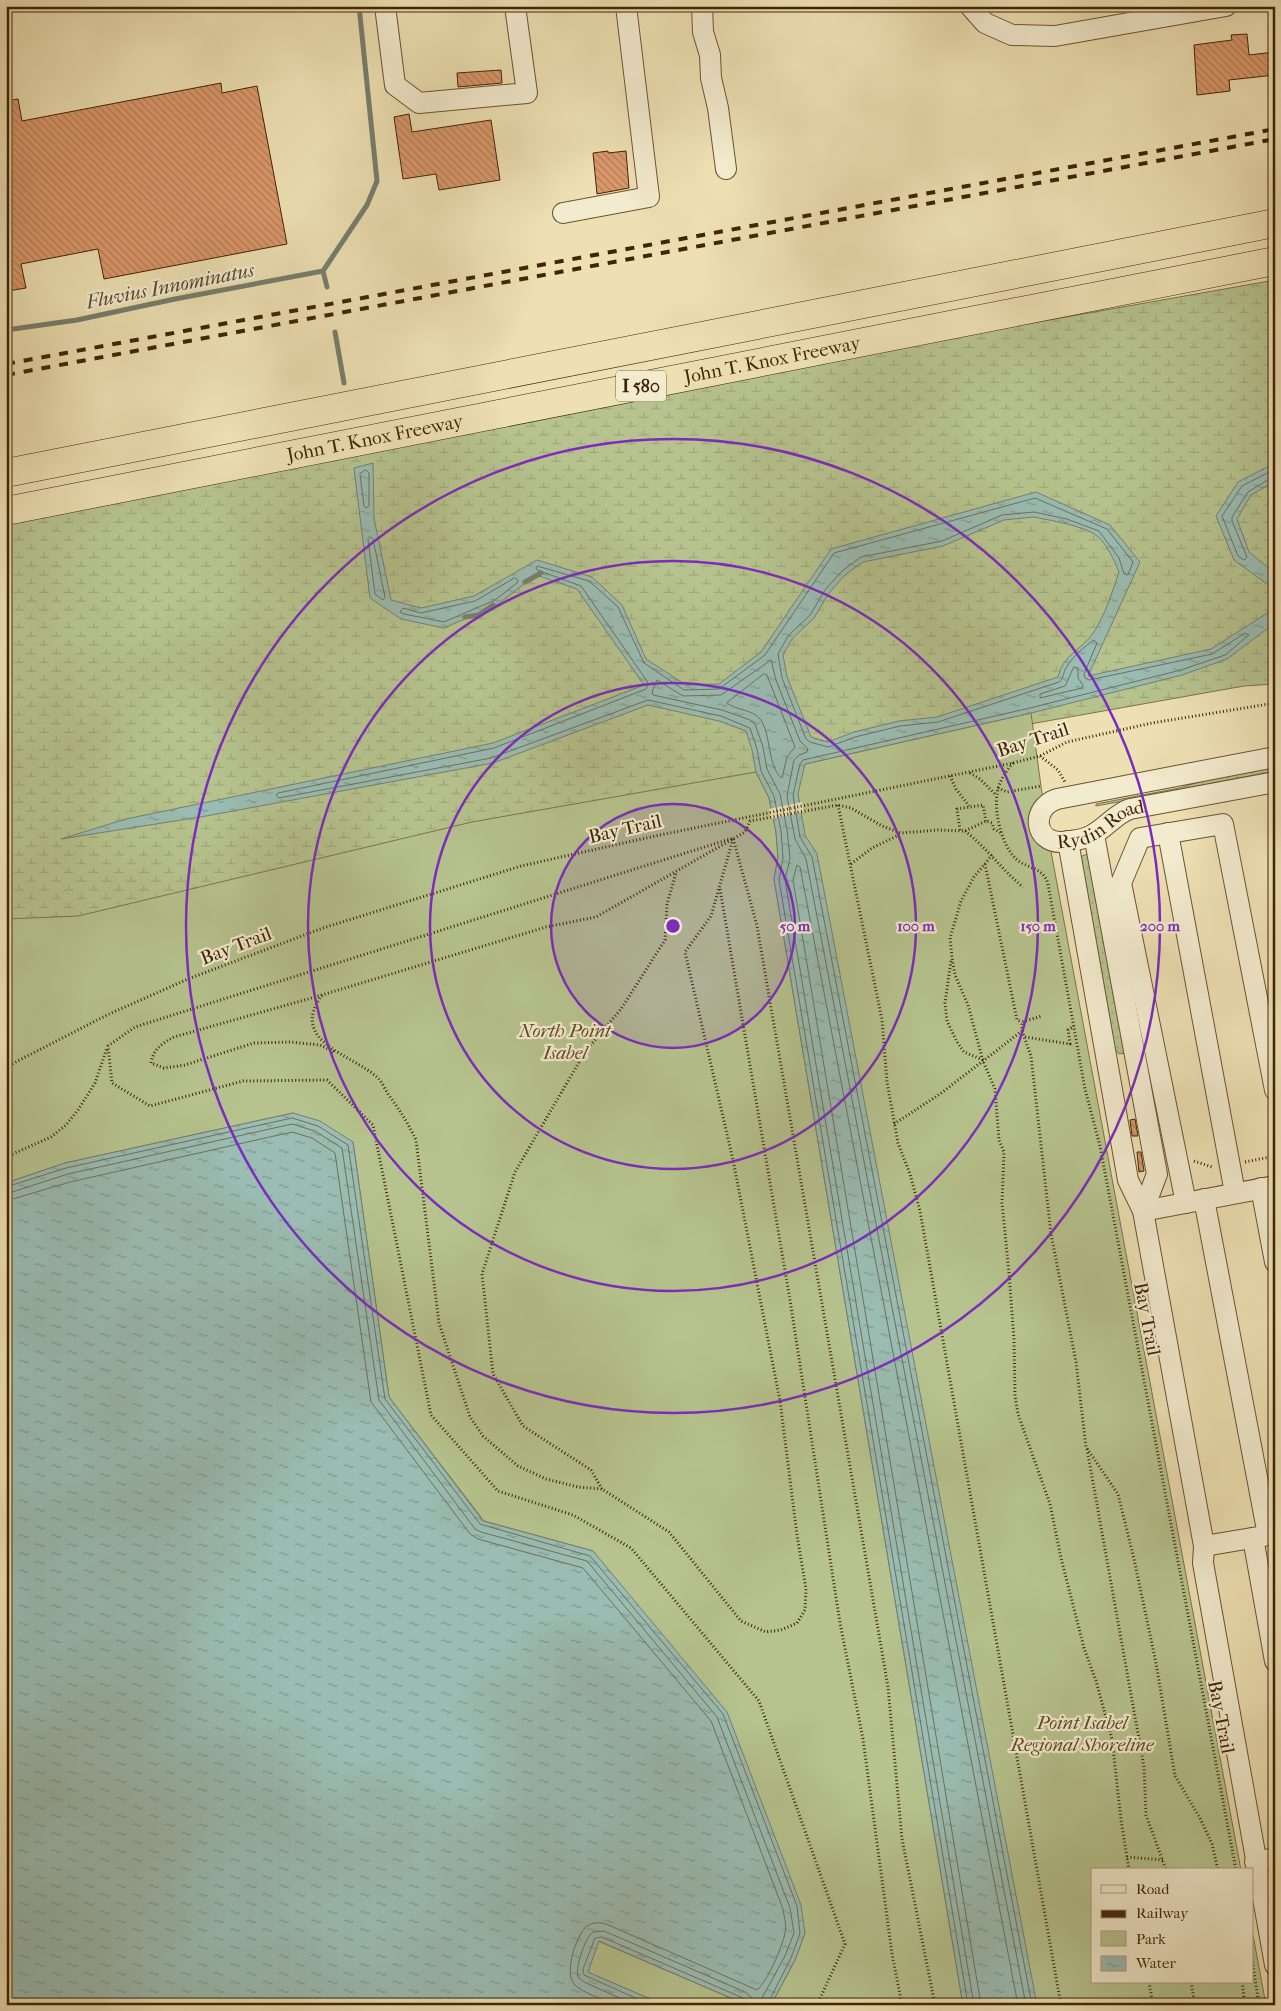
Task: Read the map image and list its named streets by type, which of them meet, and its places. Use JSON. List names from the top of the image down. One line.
{"streets":{"highway":["John T. Knox Freeway","I 580"],"street":["Rydin Road"],"path":["Bay Trail"]},"water":["Fluvius Innominatus"],"parks":["North Point Isabel","Point Isabel Regional Shoreline"],"legend":["Road","Railway","Park","Water"],"rings":["50 m","100 m","150 m","200 m"]}
